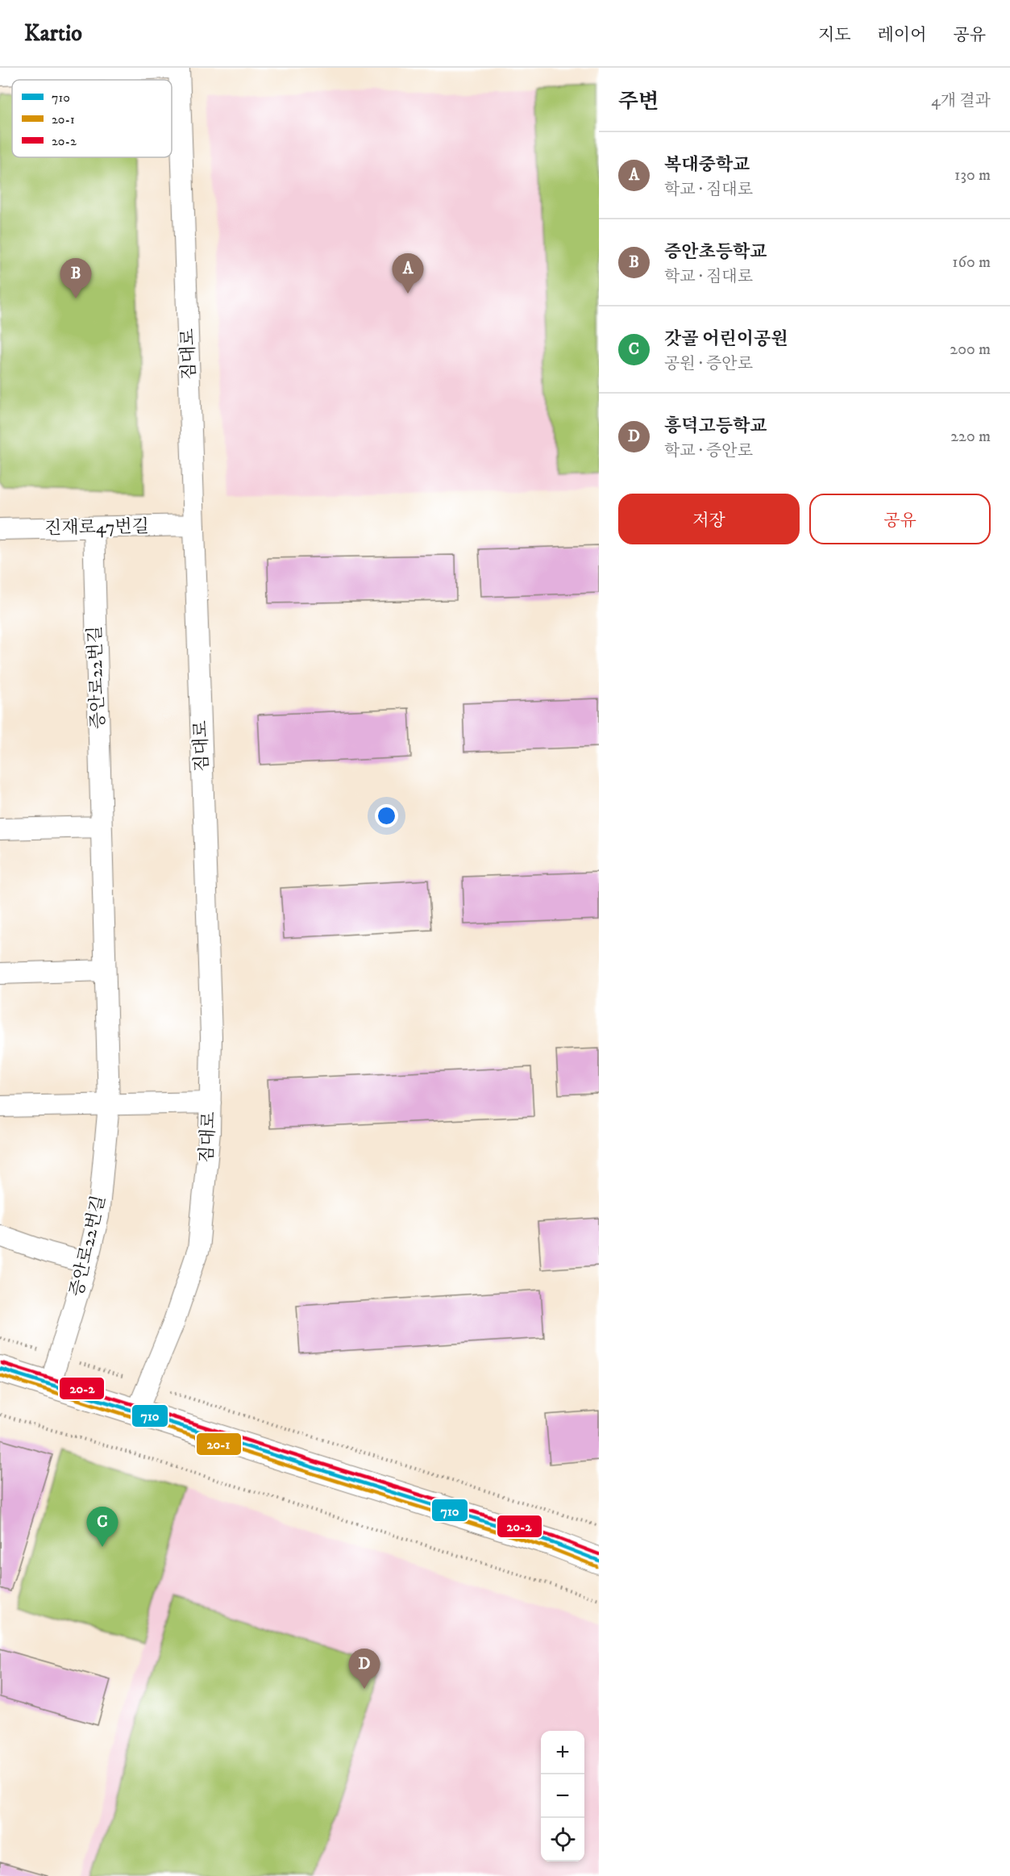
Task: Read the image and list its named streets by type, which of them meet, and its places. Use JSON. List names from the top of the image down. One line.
{"streets":{"street":["짐대로","진재로47번길","증안로22번길"]},"crossings":[["짐대로","진재로47번길"],["진재로47번길","증안로22번길"]],"lines":["transit line 20-2","transit line 710","transit line 20-1"],"legend":["710","20-1","20-2"],"page":{"header":"Kartio","nav":["지도","레이어","공유"],"heading":["주변","4개 결과"],"list":[{"mark":"A","name":"복대중학교","note":"학교 · 짐대로","value":"130 m"},{"mark":"B","name":"증안초등학교","note":"학교 · 짐대로","value":"160 m"},{"mark":"C","name":"갓골 어린이공원","note":"공원 · 증안로","value":"200 m"},{"mark":"D","name":"흥덕고등학교","note":"학교 · 증안로","value":"220 m"}],"pins":["A","B","C","D"],"buttons":["저장","공유"],"map_buttons":["+","−"]}}
